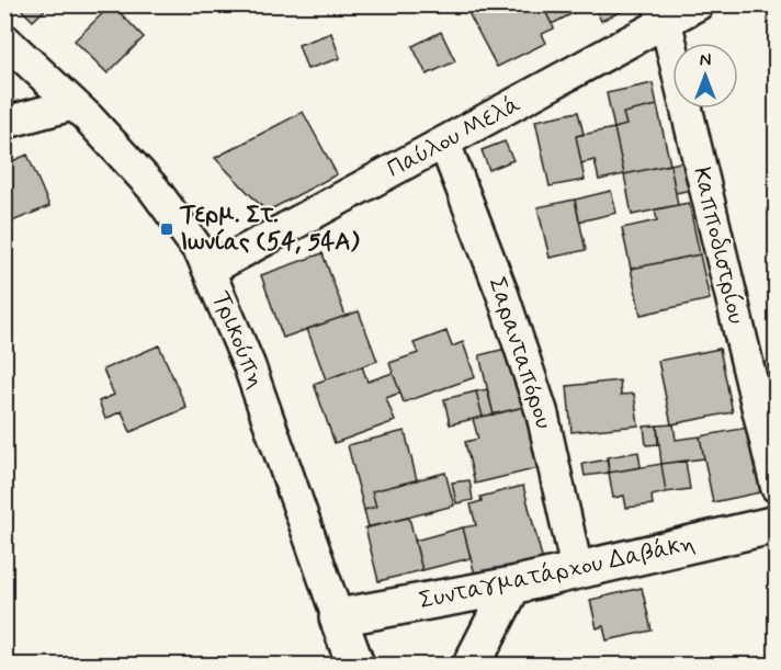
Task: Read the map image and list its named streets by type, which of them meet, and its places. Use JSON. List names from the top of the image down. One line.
{"streets":{"street":["Παύλου Μελά","Καπποδιστρίου","Τρικούπη","Σαρανταπόρου","Συνταγματάρχου Δαβάκη"]},"crossings":[["Παύλου Μελά","Καπποδιστρίου"],["Παύλου Μελά","Τρικούπη"],["Παύλου Μελά","Σαρανταπόρου"],["Τρικούπη","Συνταγματάρχου Δαβάκη"],["Σαρανταπόρου","Συνταγματάρχου Δαβάκη"]],"places":{"transit":["Τερμ. Στ. Ιωνίας (54, 54Α)"]},"north":"top"}
